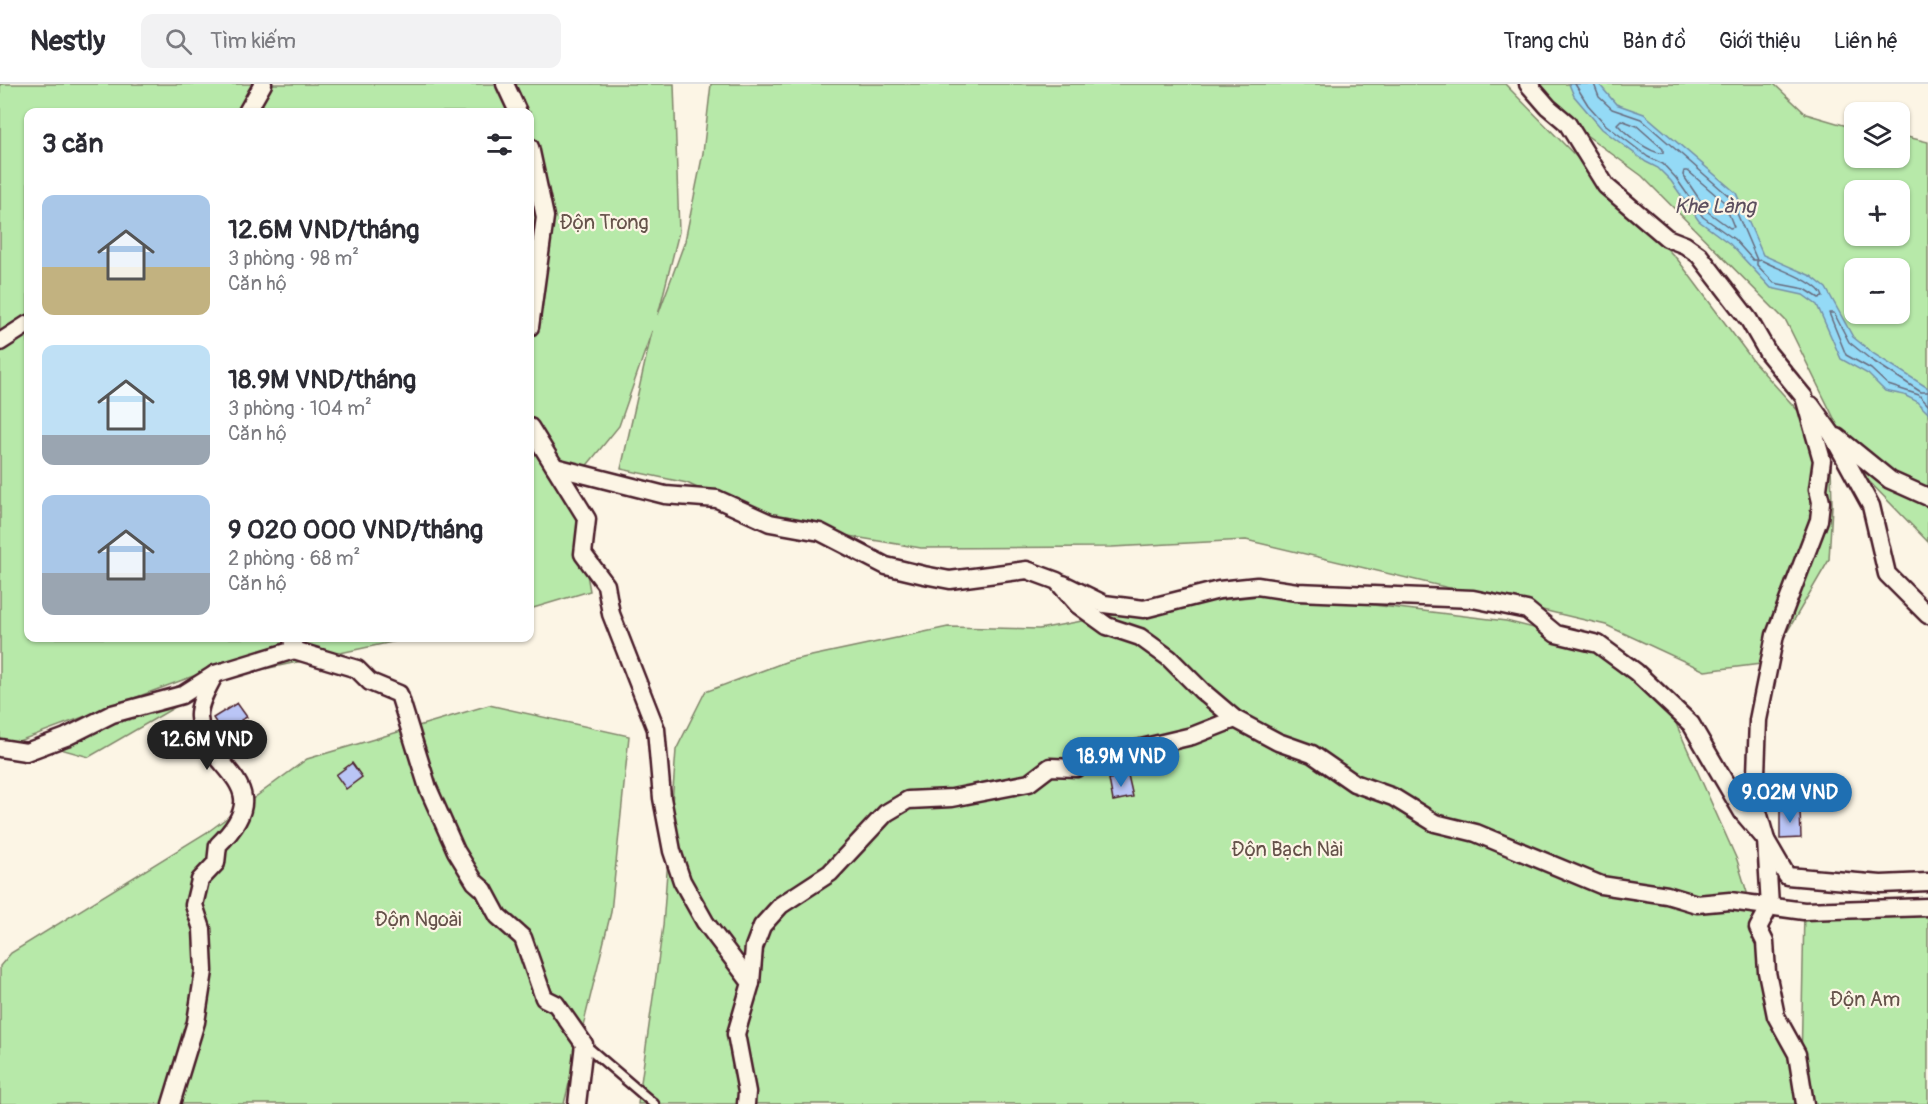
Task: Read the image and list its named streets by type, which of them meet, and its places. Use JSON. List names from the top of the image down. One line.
{"water":["Khe Làng"],"parks":["Độn Trong","Độn Bạch Nài","Độn Ngoài","Độn Am"],"page":{"header":"Nestly","search":"Tìm kiếm","nav":["Trang chủ","Bản đồ","Giới thiệu","Liên hệ"],"map_buttons":["+","−"],"heading":"3 căn","list":[{"name":"12.6M VND/tháng","note":"3 phòng · 98 m² · Căn hộ"},{"name":"18.9M VND/tháng","note":"3 phòng · 104 m² · Căn hộ"},{"name":"9 020 000 VND/tháng","note":"2 phòng · 68 m² · Căn hộ"}],"price":["12.6M VND","18.9M VND","9.02M VND"]}}
